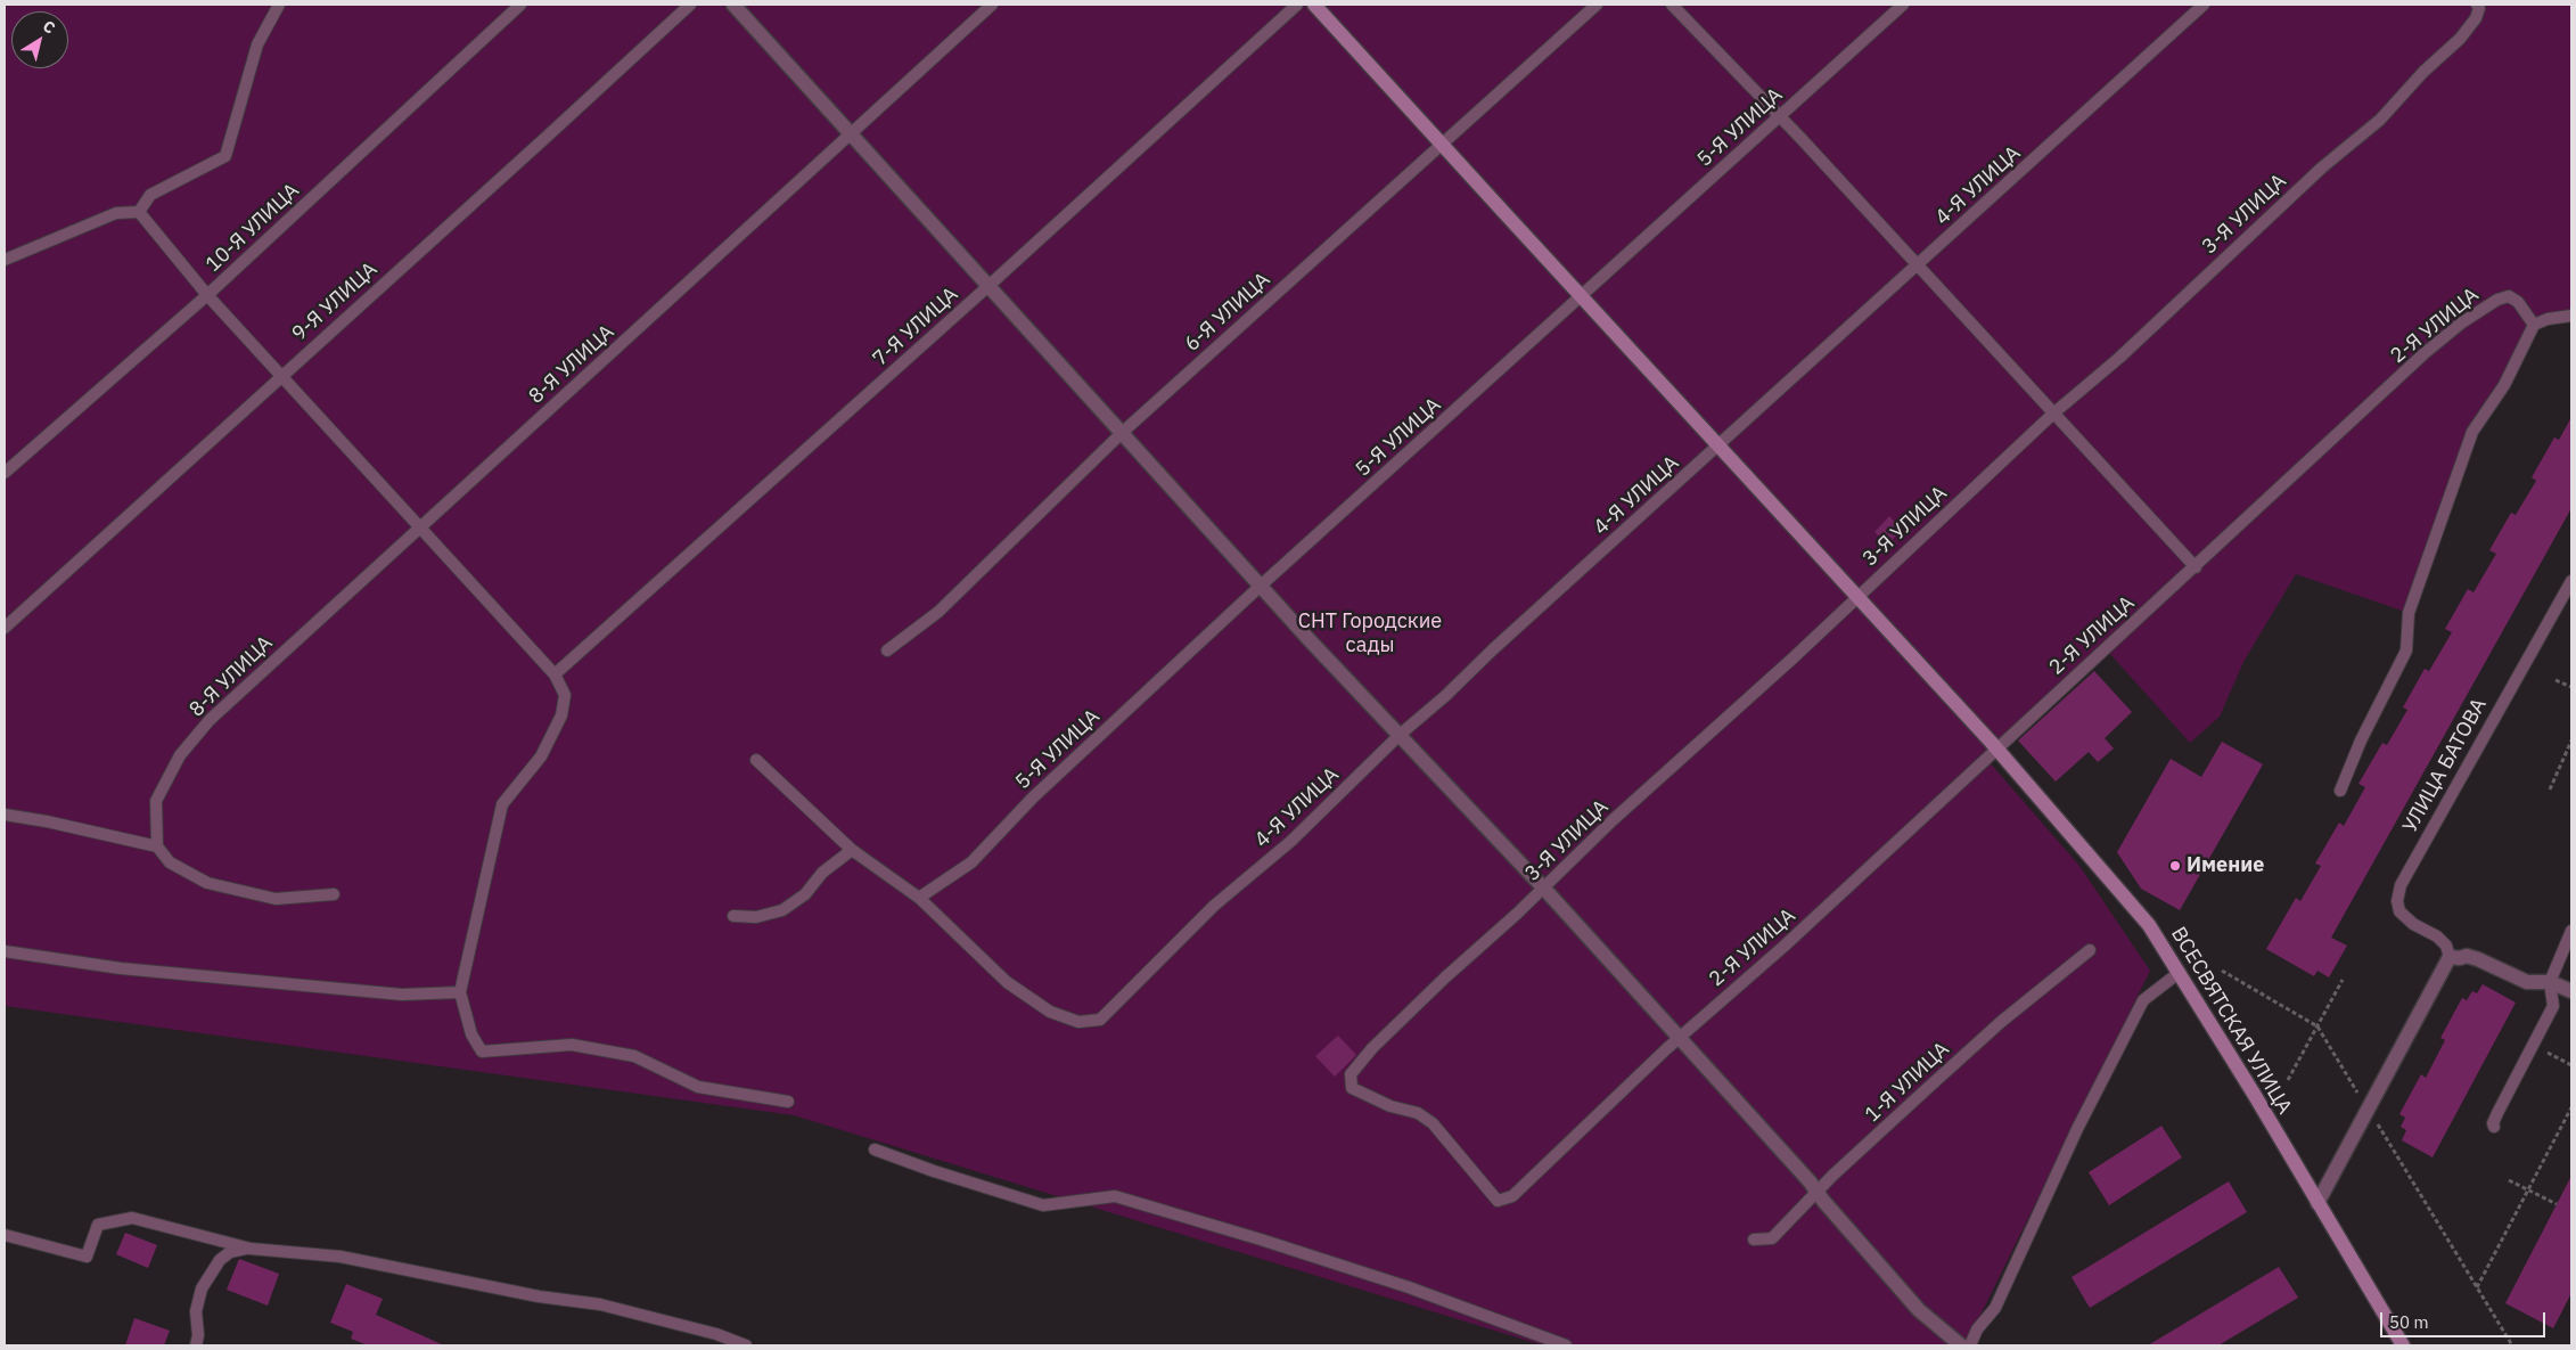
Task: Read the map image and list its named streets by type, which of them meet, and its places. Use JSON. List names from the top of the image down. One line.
{"streets":{"street":["ВСЕСВЯТСКАЯ УЛИЦА"],"lane":["5-Я УЛИЦА","4-Я УЛИЦА","3-Я УЛИЦА","10-Я УЛИЦА","9-Я УЛИЦА","6-Я УЛИЦА","2-Я УЛИЦА","7-Я УЛИЦА","8-Я УЛИЦА","УЛИЦА БАТОВА","1-Я УЛИЦА"]},"crossings":[["5-Я УЛИЦА","4-Я УЛИЦА"],["5-Я УЛИЦА","ВСЕСВЯТСКАЯ УЛИЦА"],["4-Я УЛИЦА","ВСЕСВЯТСКАЯ УЛИЦА"],["3-Я УЛИЦА","2-Я УЛИЦА"],["3-Я УЛИЦА","ВСЕСВЯТСКАЯ УЛИЦА"],["6-Я УЛИЦА","ВСЕСВЯТСКАЯ УЛИЦА"],["2-Я УЛИЦА","ВСЕСВЯТСКАЯ УЛИЦА"]],"parks":["СНТ Городские сады"],"places":["Имение"],"scale_bar":"50 m","north":"top right"}
